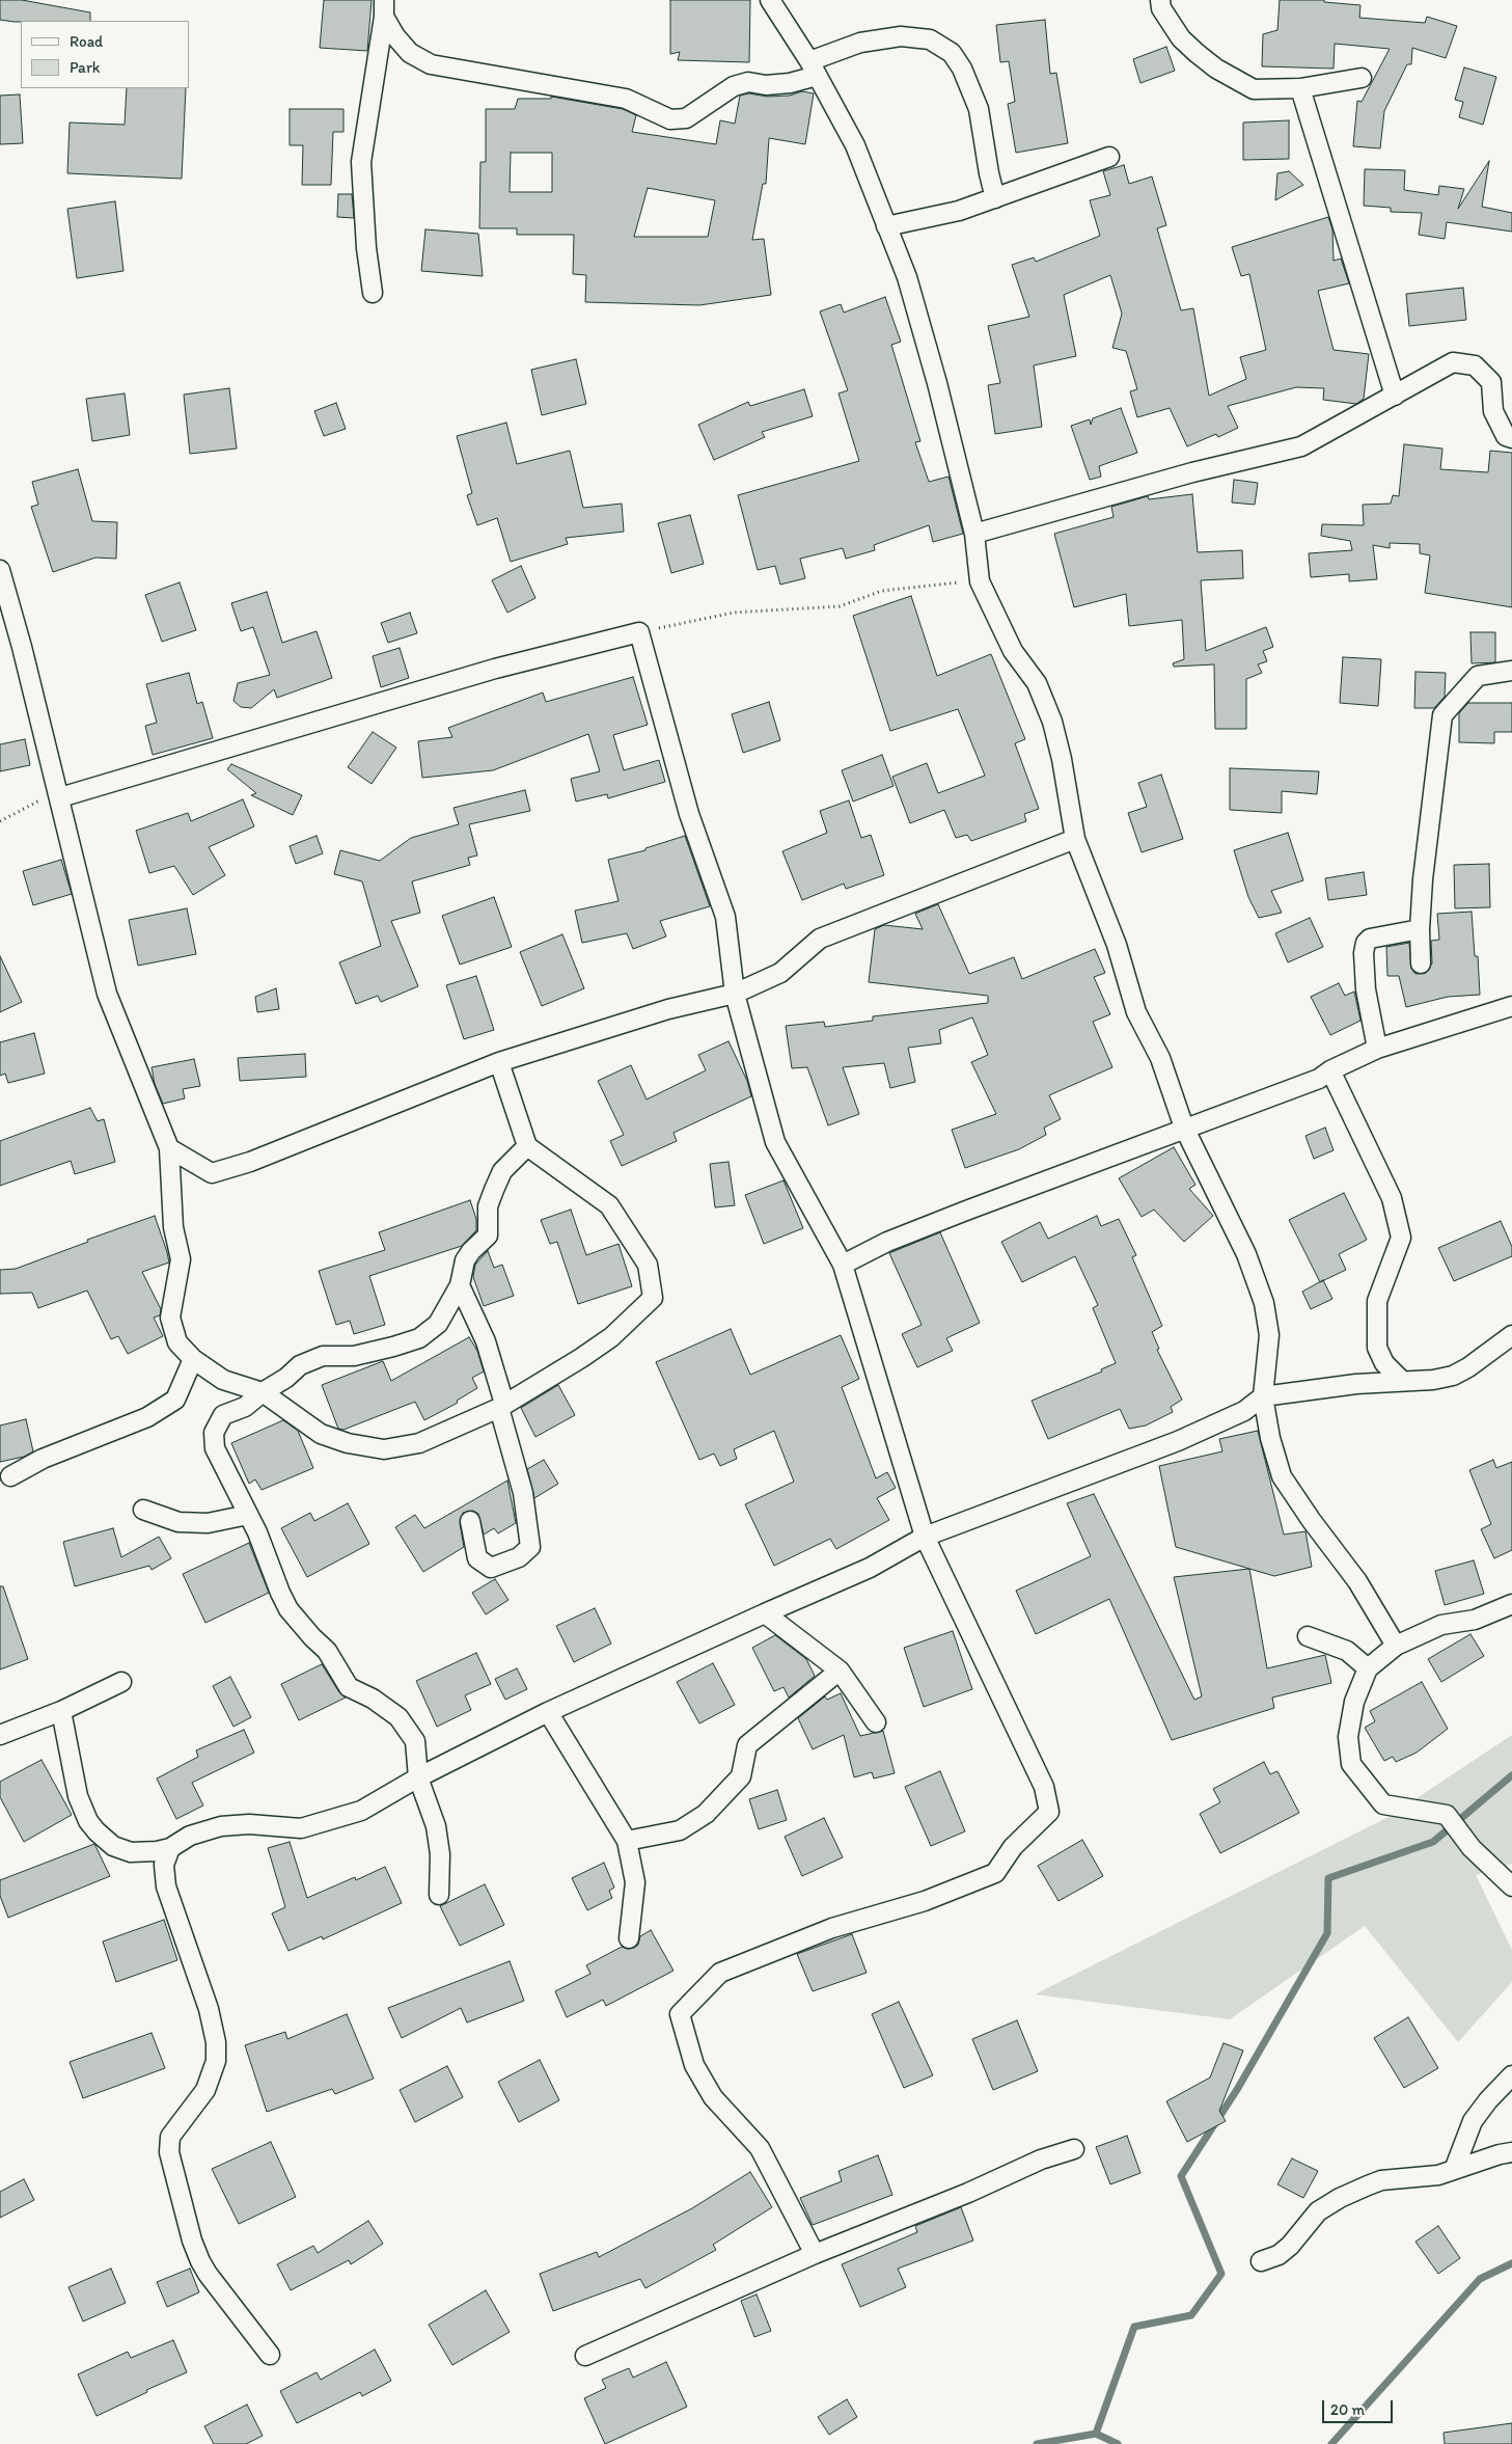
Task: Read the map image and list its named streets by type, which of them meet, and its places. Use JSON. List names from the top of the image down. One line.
{"legend":["Road","Park"],"scale_bar":"20 m"}
